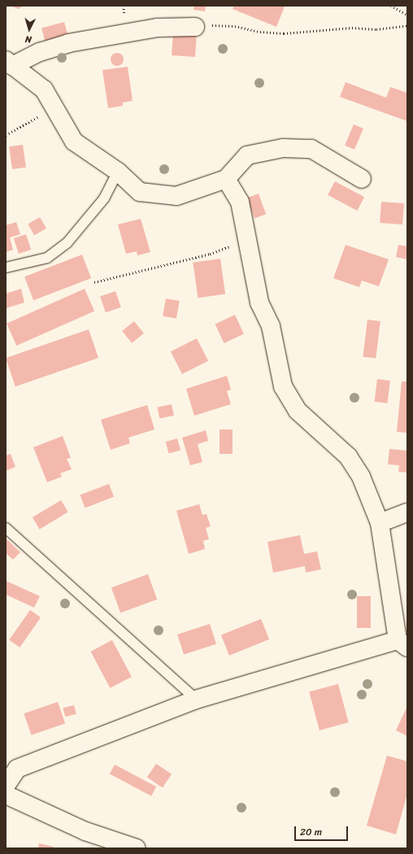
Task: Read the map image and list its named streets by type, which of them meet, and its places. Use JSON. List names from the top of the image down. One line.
{"scale_bar":"20 m","north":"bottom"}
